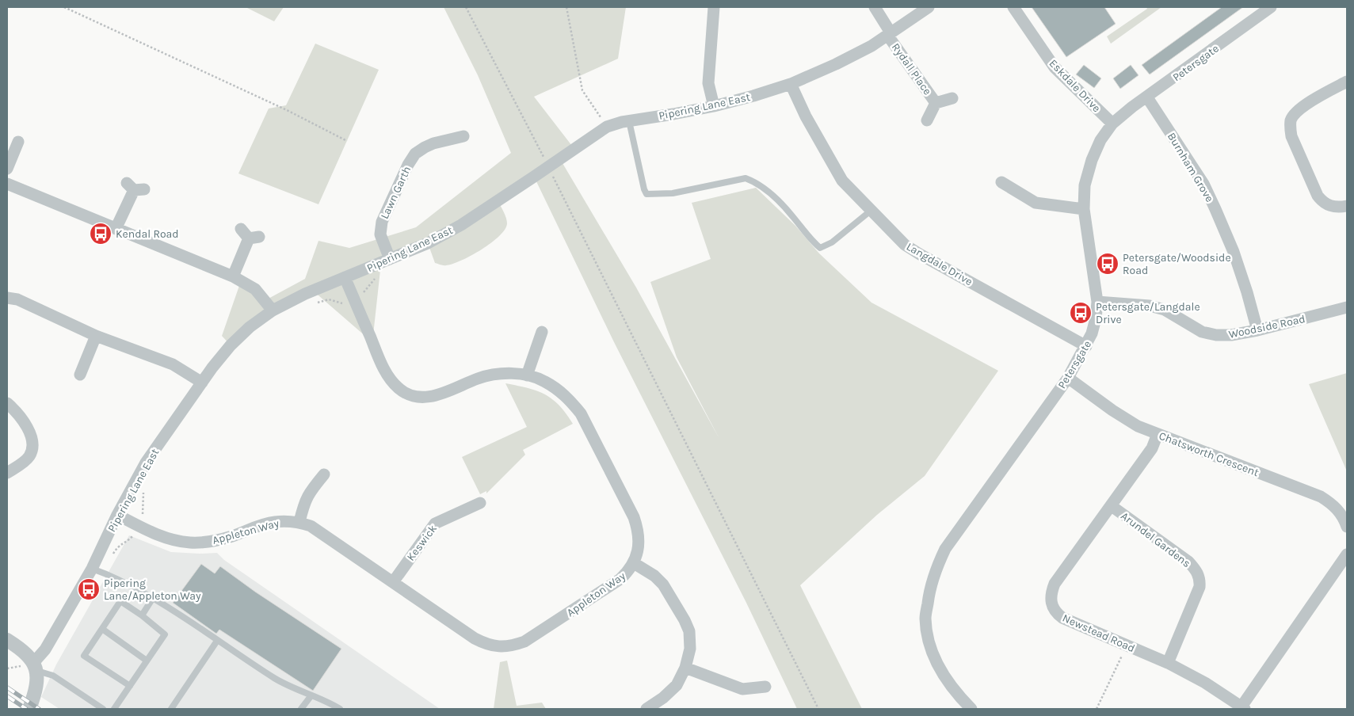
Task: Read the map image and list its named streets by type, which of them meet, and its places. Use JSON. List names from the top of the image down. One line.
{"streets":{"street":["Petersgate","Rydall Place","Eskdale Drive","Pipering Lane East","Burnham Grove","Lawn Garth","Langdale Drive","Woodside Road","Chatsworth Crescent","Appleton Way","Arundel Gardens","Keswick","Newstead Road"]},"crossings":[["Petersgate","Eskdale Drive"],["Petersgate","Burnham Grove"],["Petersgate","Langdale Drive"],["Petersgate","Woodside Road"],["Petersgate","Chatsworth Crescent"],["Rydall Place","Pipering Lane East"],["Pipering Lane East","Lawn Garth"],["Pipering Lane East","Langdale Drive"],["Pipering Lane East","Appleton Way"],["Burnham Grove","Woodside Road"],["Chatsworth Crescent","Newstead Road"],["Appleton Way","Keswick"],["Arundel Gardens","Newstead Road"]],"places":{"bus stop":["Kendal Road","Petersgate/Woodside Road","Petersgate/Langdale Drive","Pipering Lane/Appleton Way"]}}
